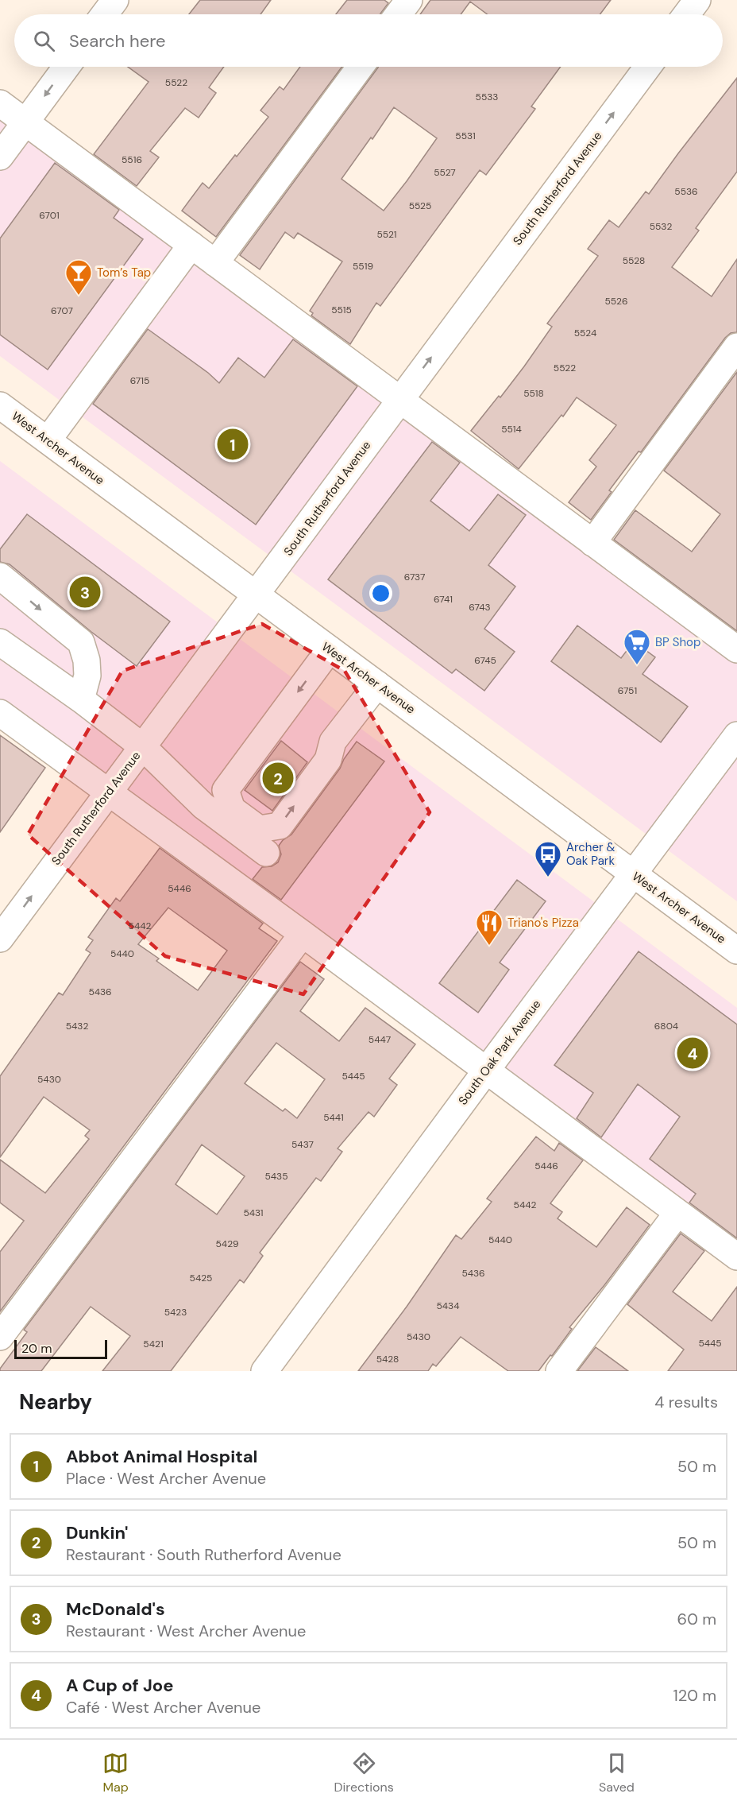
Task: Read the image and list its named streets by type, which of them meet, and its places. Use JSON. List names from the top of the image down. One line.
{"streets":{"street":["South Rutherford Avenue","West Archer Avenue","South Oak Park Avenue"]},"crossings":[["South Rutherford Avenue","West Archer Avenue"],["West Archer Avenue","South Oak Park Avenue"]],"places":{"bar":["Tom’s Tap"],"supermarket":["BP Shop"],"bus stop":["Archer & Oak Park"],"restaurant":["Triano's Pizza"]},"house_numbers":["5522","5533","5531","5516","5527","5536","5525","6701","5532","5521","5528","5519","5526","5515","6707","5524","5522","6715","5518","5514","6737","6741","6743","6745","6751","5446","5442","5440","5436","5432","6804","5447","5445","5430","5441","5437","5446","5435","5442","5431","5440","5429","5436","5425","5434","5423","5430","5445","5421","5428"],"scale_bar":"20 m","page":{"search":"Search here","pins":["1","3","2","4"],"scale":"20 m","heading":["Nearby","4 results"],"list":[{"mark":"1","name":"Abbot Animal Hospital","note":"Place · West Archer Avenue","value":"50 m"},{"mark":"2","name":"Dunkin'","note":"Restaurant · South Rutherford Avenue","value":"50 m"},{"mark":"3","name":"McDonald's","note":"Restaurant · West Archer Avenue","value":"60 m"},{"mark":"4","name":"A Cup of Joe","note":"Café · West Archer Avenue","value":"120 m"}],"nav":["Map","Directions","Saved"]}}
